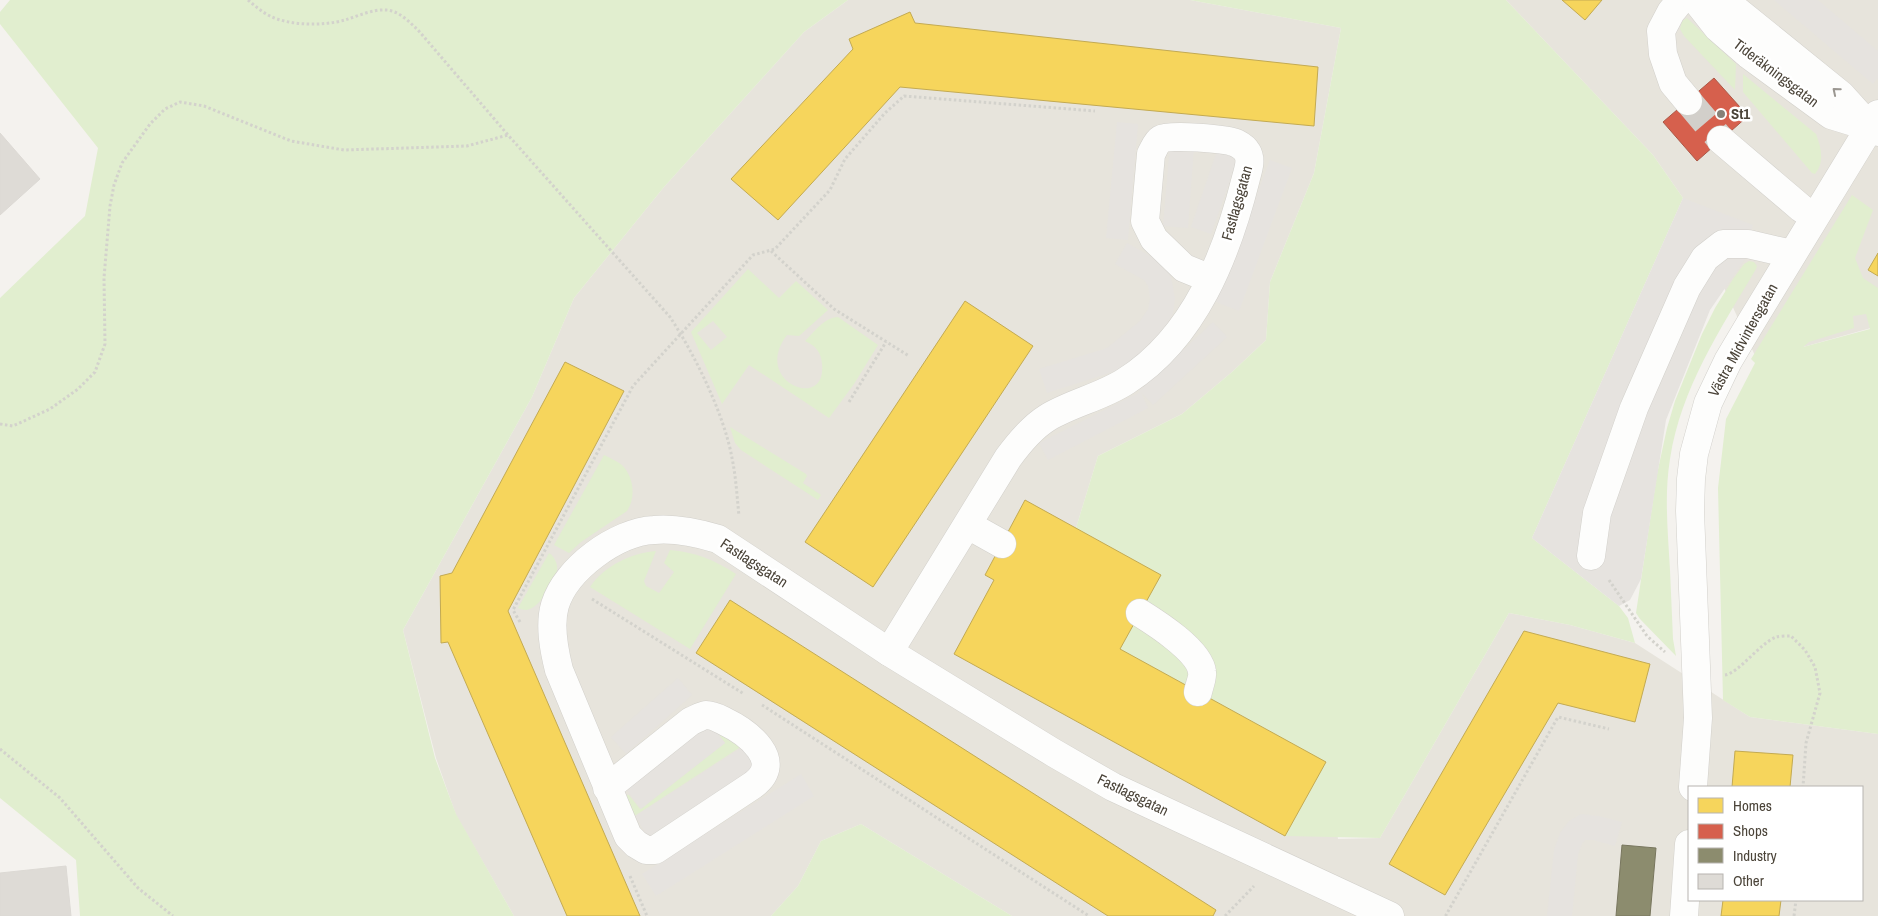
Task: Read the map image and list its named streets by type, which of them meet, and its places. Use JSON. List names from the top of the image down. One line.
{"streets":{"street":["Tideräkningsgatan","Fastlagsgatan","Västra Midvintersgatan"]},"crossings":[["Tideräkningsgatan","Västra Midvintersgatan"]],"places":["St1"],"legend":["Homes","Shops","Industry","Other"]}
